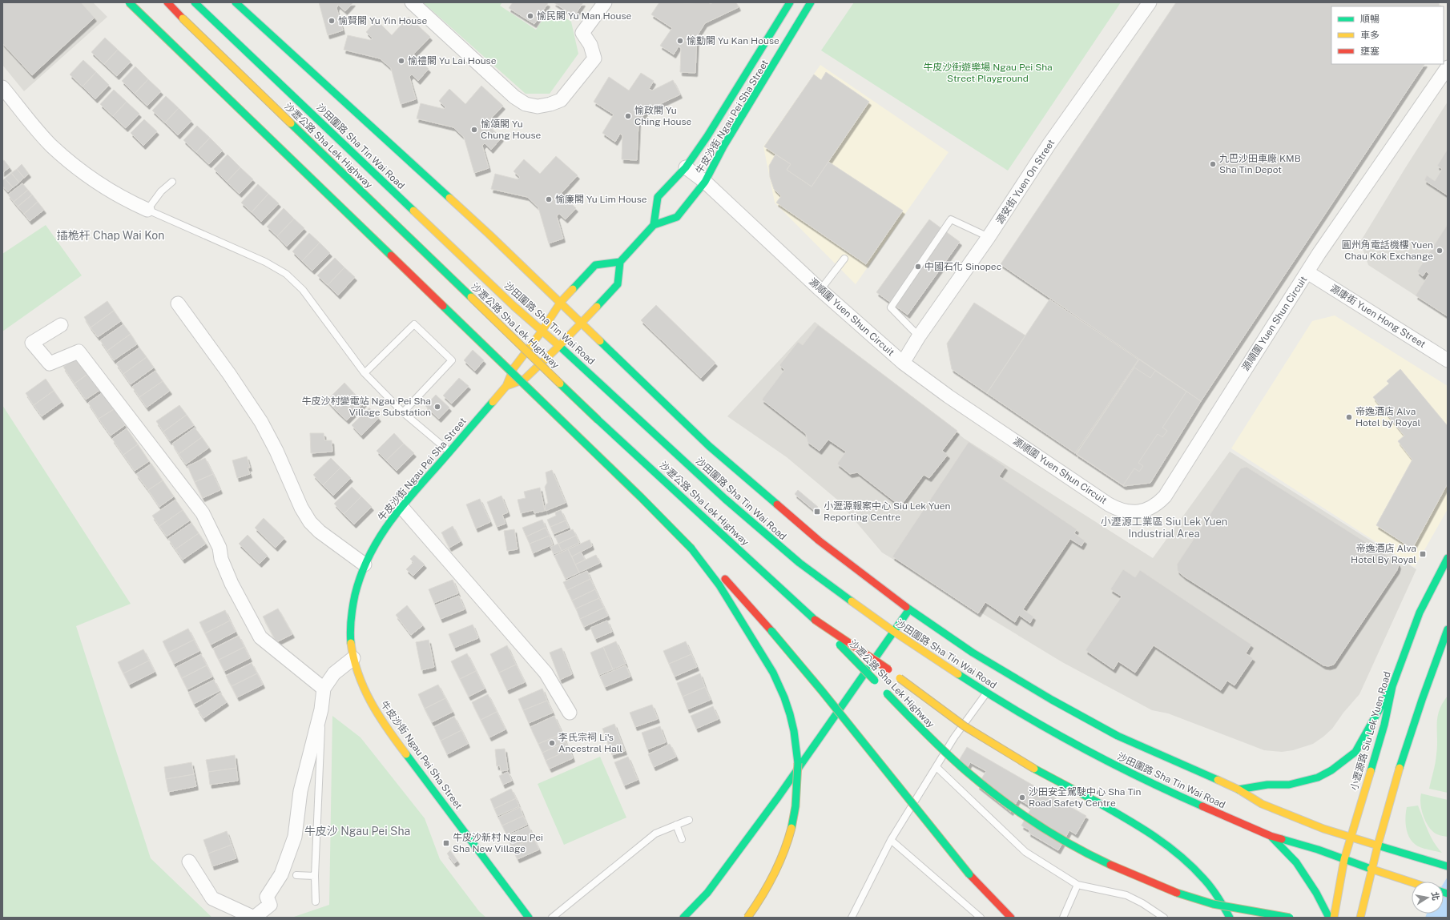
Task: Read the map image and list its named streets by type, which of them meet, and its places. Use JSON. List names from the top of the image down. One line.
{"streets":{"main road":["牛皮沙街 Ngau Pei Sha Street","沙瀝公路 Sha Lek Highway","沙田圍路 Sha Tin Wai Road","小瀝源路 Siu Lek Yuen Road"],"street":["源安街 Yuen On Street","源康街 Yuen Hong Street","源順圍 Yuen Shun Circuit"]},"crossings":[["牛皮沙街 Ngau Pei Sha Street","沙田圍路 Sha Tin Wai Road"],["牛皮沙街 Ngau Pei Sha Street","源順圍 Yuen Shun Circuit"],["沙田圍路 Sha Tin Wai Road","小瀝源路 Siu Lek Yuen Road"],["源安街 Yuen On Street","源順圍 Yuen Shun Circuit"],["源康街 Yuen Hong Street","源順圍 Yuen Shun Circuit"]],"districts":["插桅杆 Chap Wai Kon","小瀝源工業區 Siu Lek Yuen Industrial Area","牛皮沙 Ngau Pei Sha"],"parks":["牛皮沙街遊樂場 Ngau Pei Sha Street Playground"],"places":{"other":["愉民閣 Yu Man House","愉賢閣 Yu Yin House","愉勤閣 Yu Kan House","愉禮閣 Yu Lai House","愉政閣 Yu Ching House","愉頌閣 Yu Chung House","九巴沙田車廠 KMB Sha Tin Depot","愉廉閣 Yu Lim House","圓州角電話機樓 Yuen Chau Kok Exchange","中國石化 Sinopec","牛皮沙村變電站 Ngau Pei Sha Village Substation","帝逸酒店 Alva Hotel by Royal","李氏宗祠 Li's Ancestral Hall","沙田安全駕駛中心 Sha Tin Road Safety Centre"],"transit":["小瀝源報案中心 Siu Lek Yuen Reporting Centre","帝逸酒店 Alva Hotel By Royal","牛皮沙新村 Ngau Pei Sha New Village"]},"legend":["順暢","車多","壅塞"],"north":"right"}
